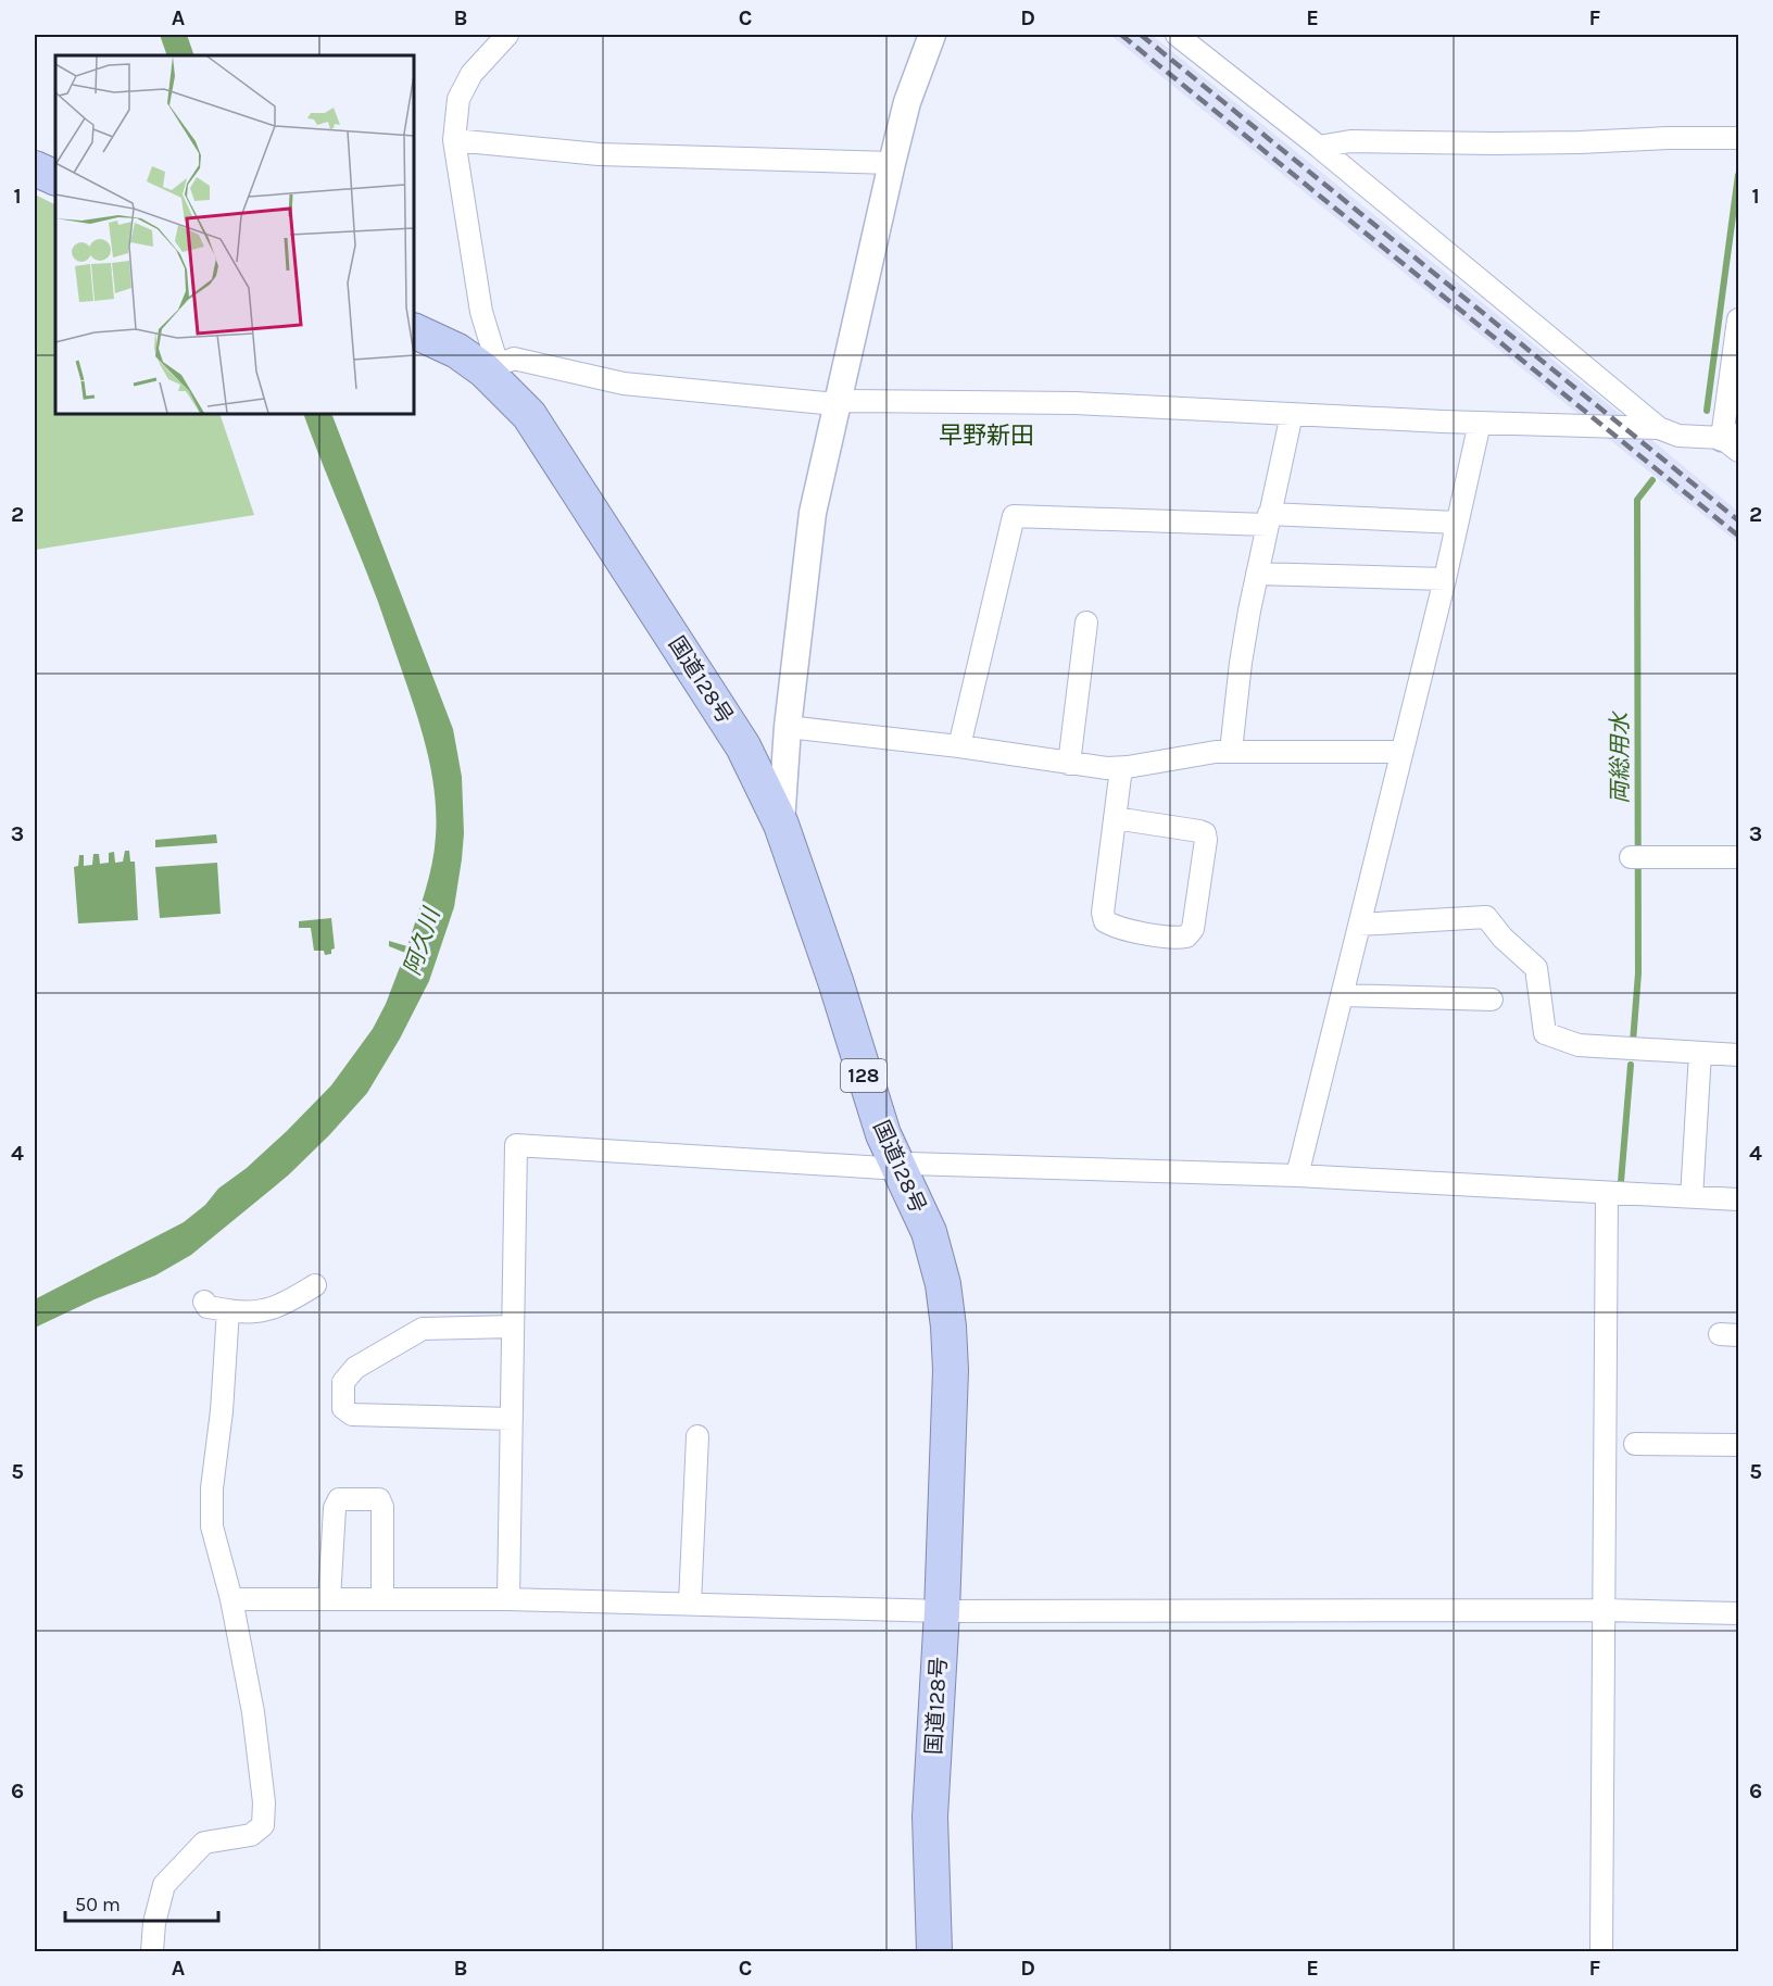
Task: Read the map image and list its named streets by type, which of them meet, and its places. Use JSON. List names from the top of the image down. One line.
{"streets":{"highway":["国道128号","128"]},"districts":["早野新田"],"water":["両総用水","阿久川"],"scale_bar":"50 m","grid":{"columns":["A","B","C","D","E","F"],"rows":["1","2","3","4","5","6"]}}
